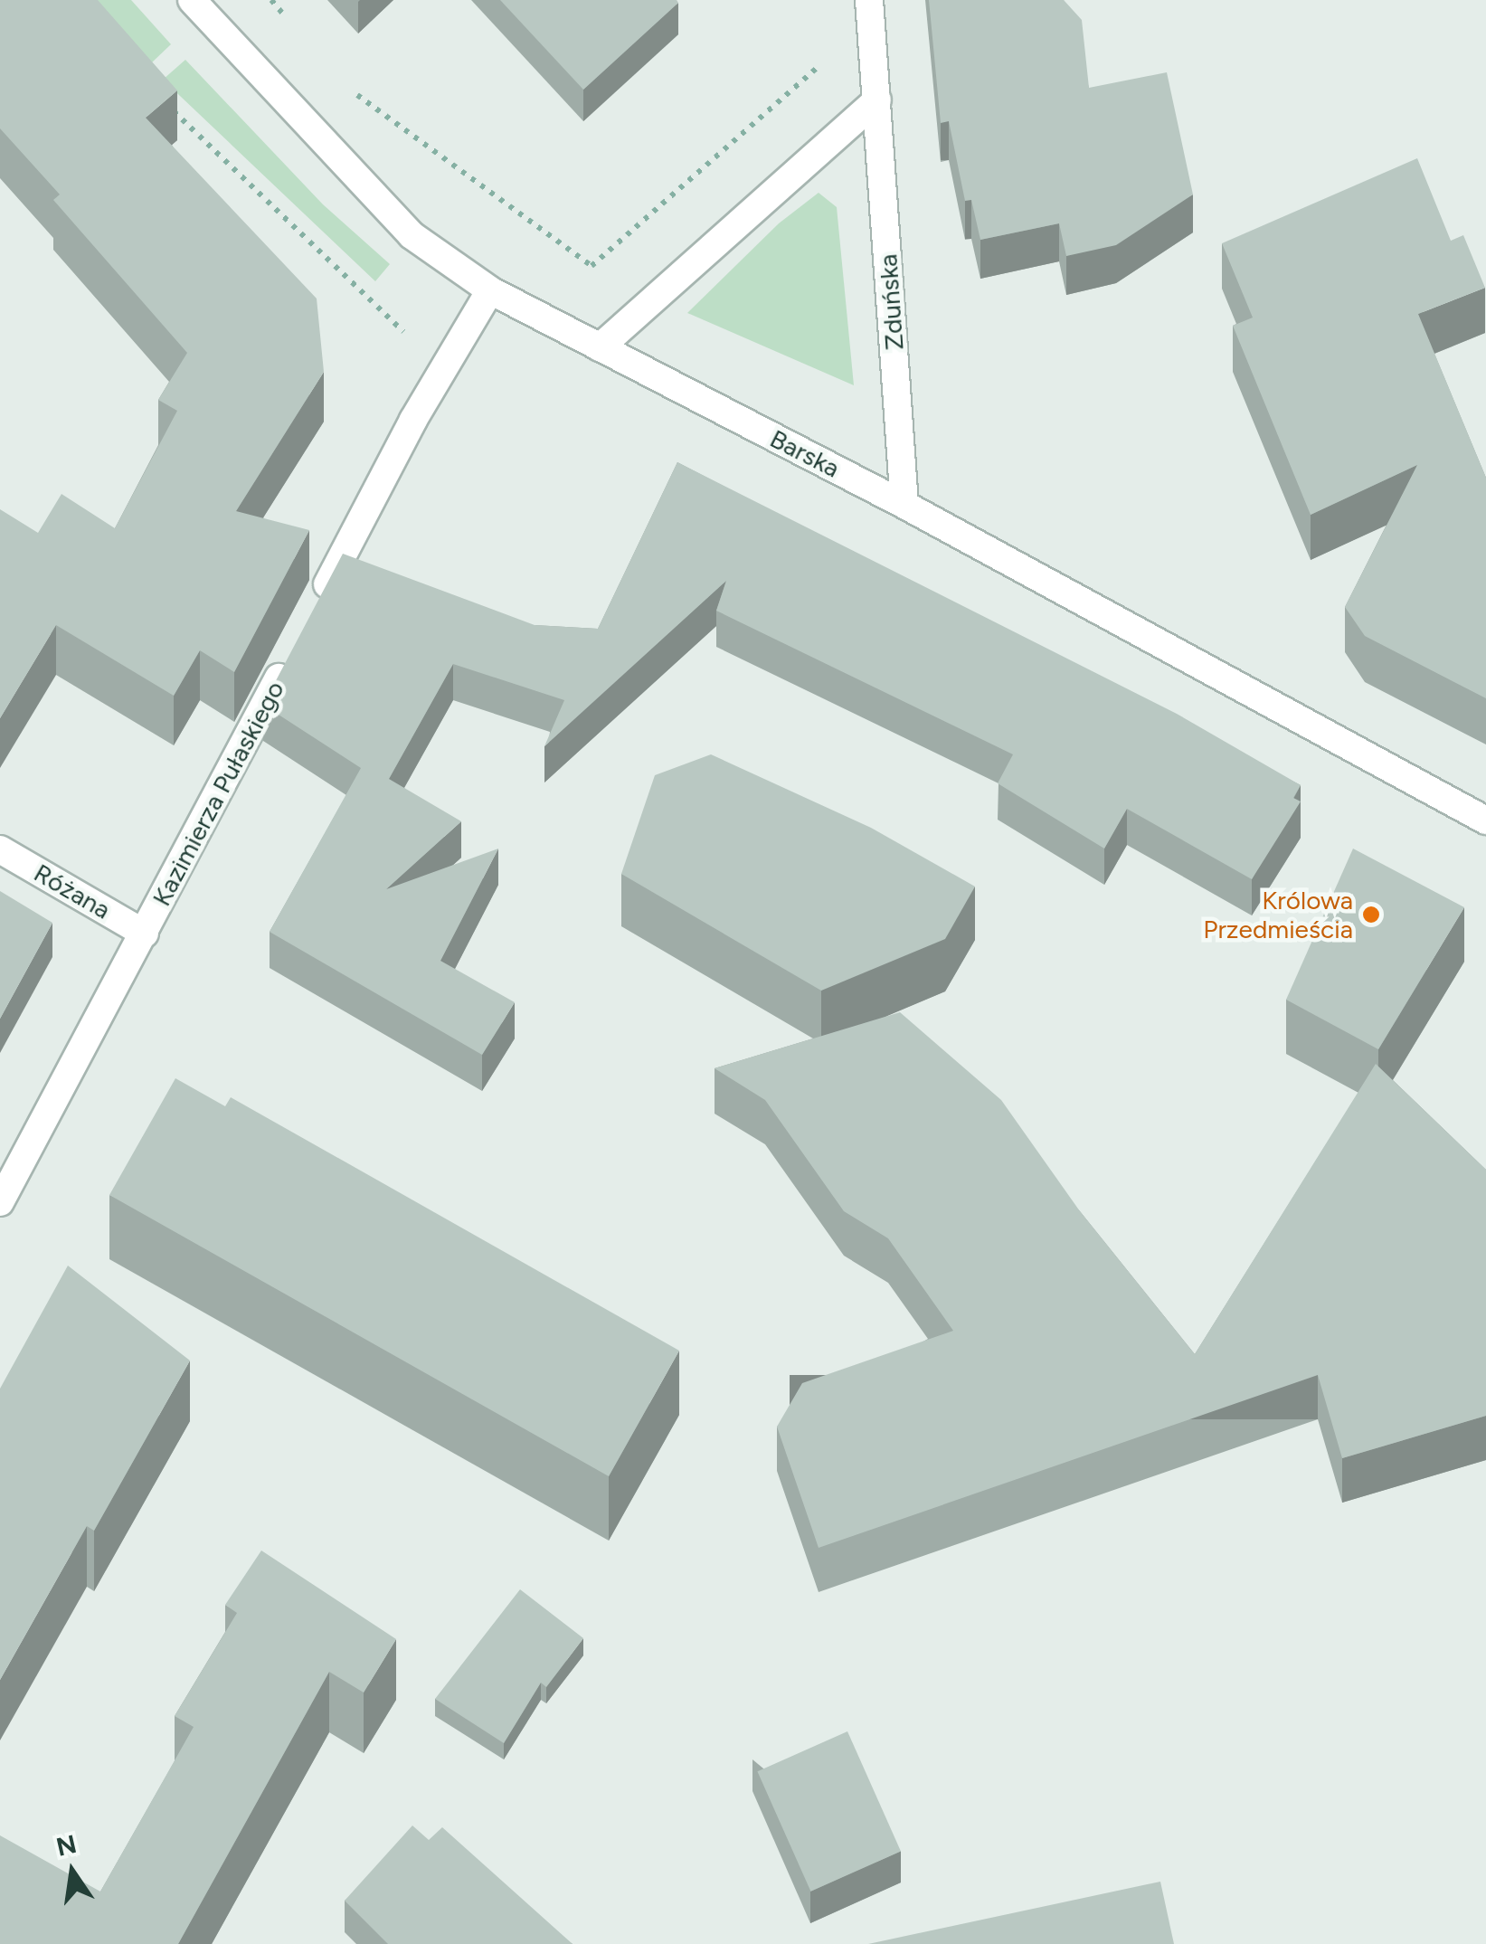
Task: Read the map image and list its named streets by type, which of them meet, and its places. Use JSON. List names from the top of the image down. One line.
{"streets":{"street":["Zduńska","Barska","Kazimierza Pułaskiego","Różana"]},"crossings":[["Zduńska","Barska"],["Kazimierza Pułaskiego","Różana"]],"places":["Królowa Przedmieścia"],"north":"top"}
